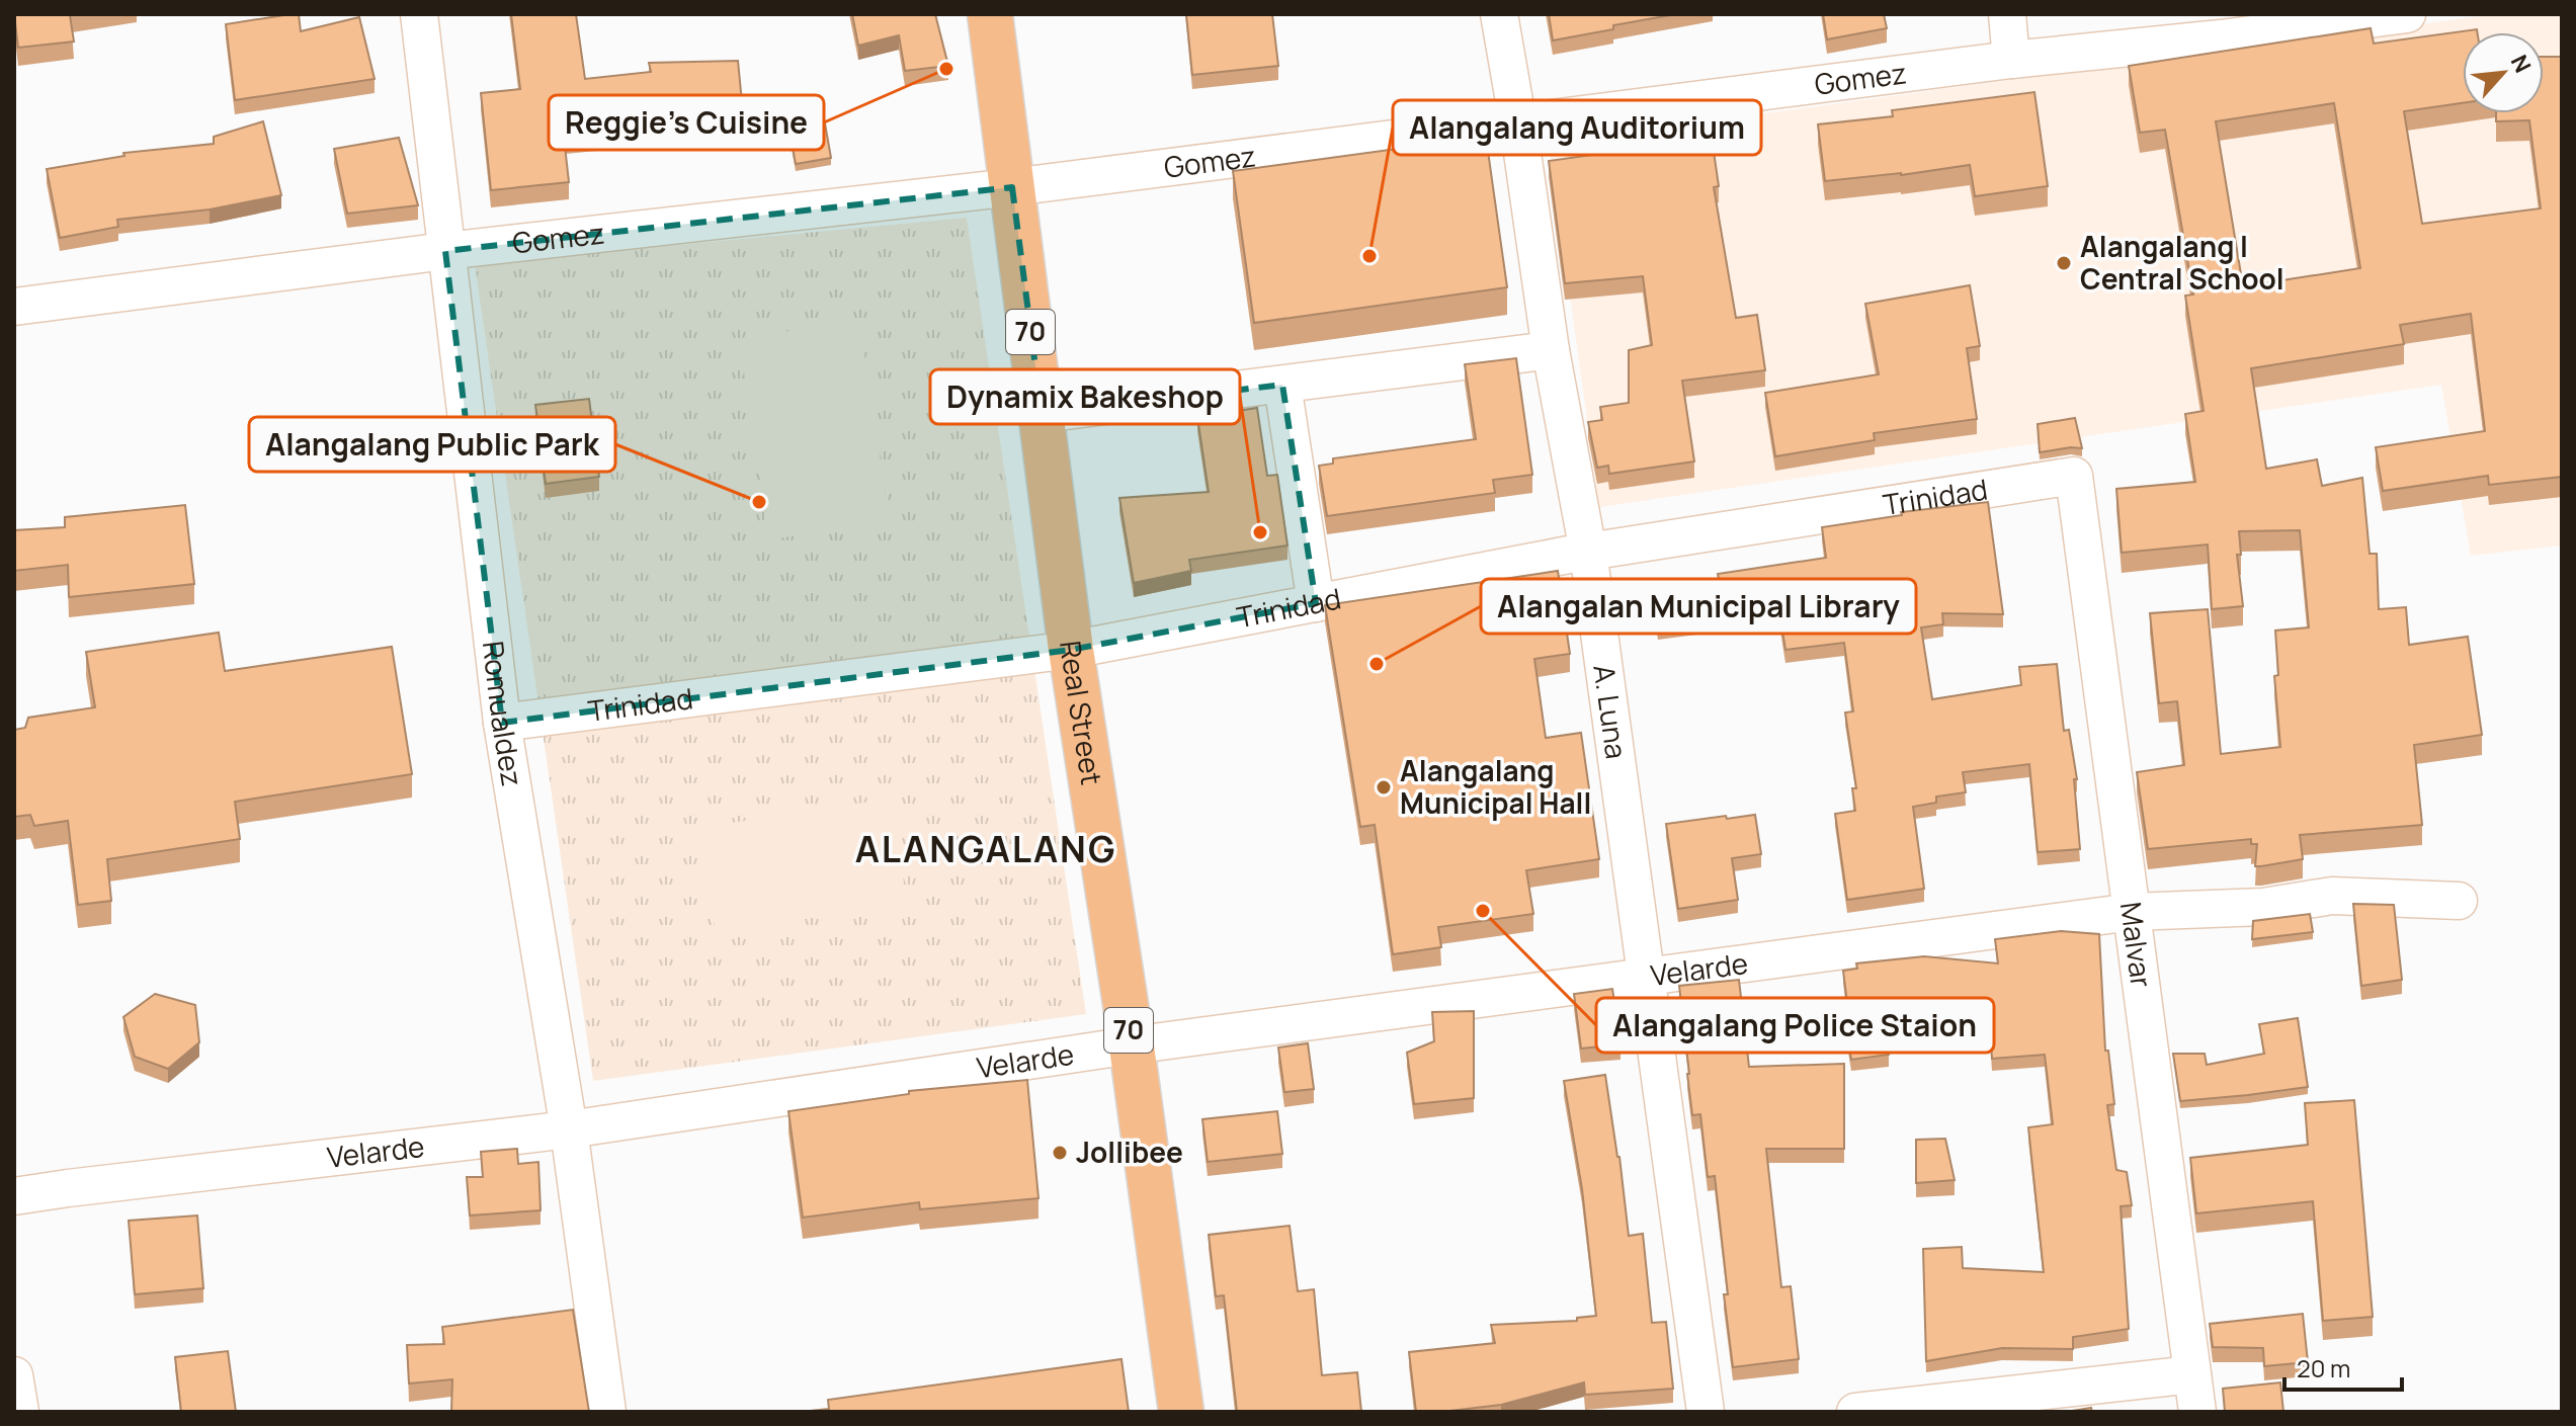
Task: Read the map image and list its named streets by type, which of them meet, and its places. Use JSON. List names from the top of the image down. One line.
{"streets":{"highway":["70","Real Street"],"street":["Gomez","Trinidad","A. Luna","Romualdez","Malvar","Velarde"]},"crossings":[["Gomez","A. Luna"],["Gomez","Real Street"],["Gomez","Romualdez"],["Trinidad","A. Luna"],["Trinidad","Real Street"],["Trinidad","Romualdez"],["Trinidad","Malvar"],["A. Luna","Velarde"],["Real Street","Velarde"],["Romualdez","Velarde"],["Malvar","Velarde"]],"districts":["ALANGALANG"],"places":["Reggie's Cuisine","Alangalang Auditorium","Alangalang I Central School","Alangalang Public Park","Dynamix Bakeshop","Alangalan Municipal Library","Alangalang Municipal Hall","Alangalang Police Staion","Jollibee"],"scale_bar":"20 m","north":"top right"}
